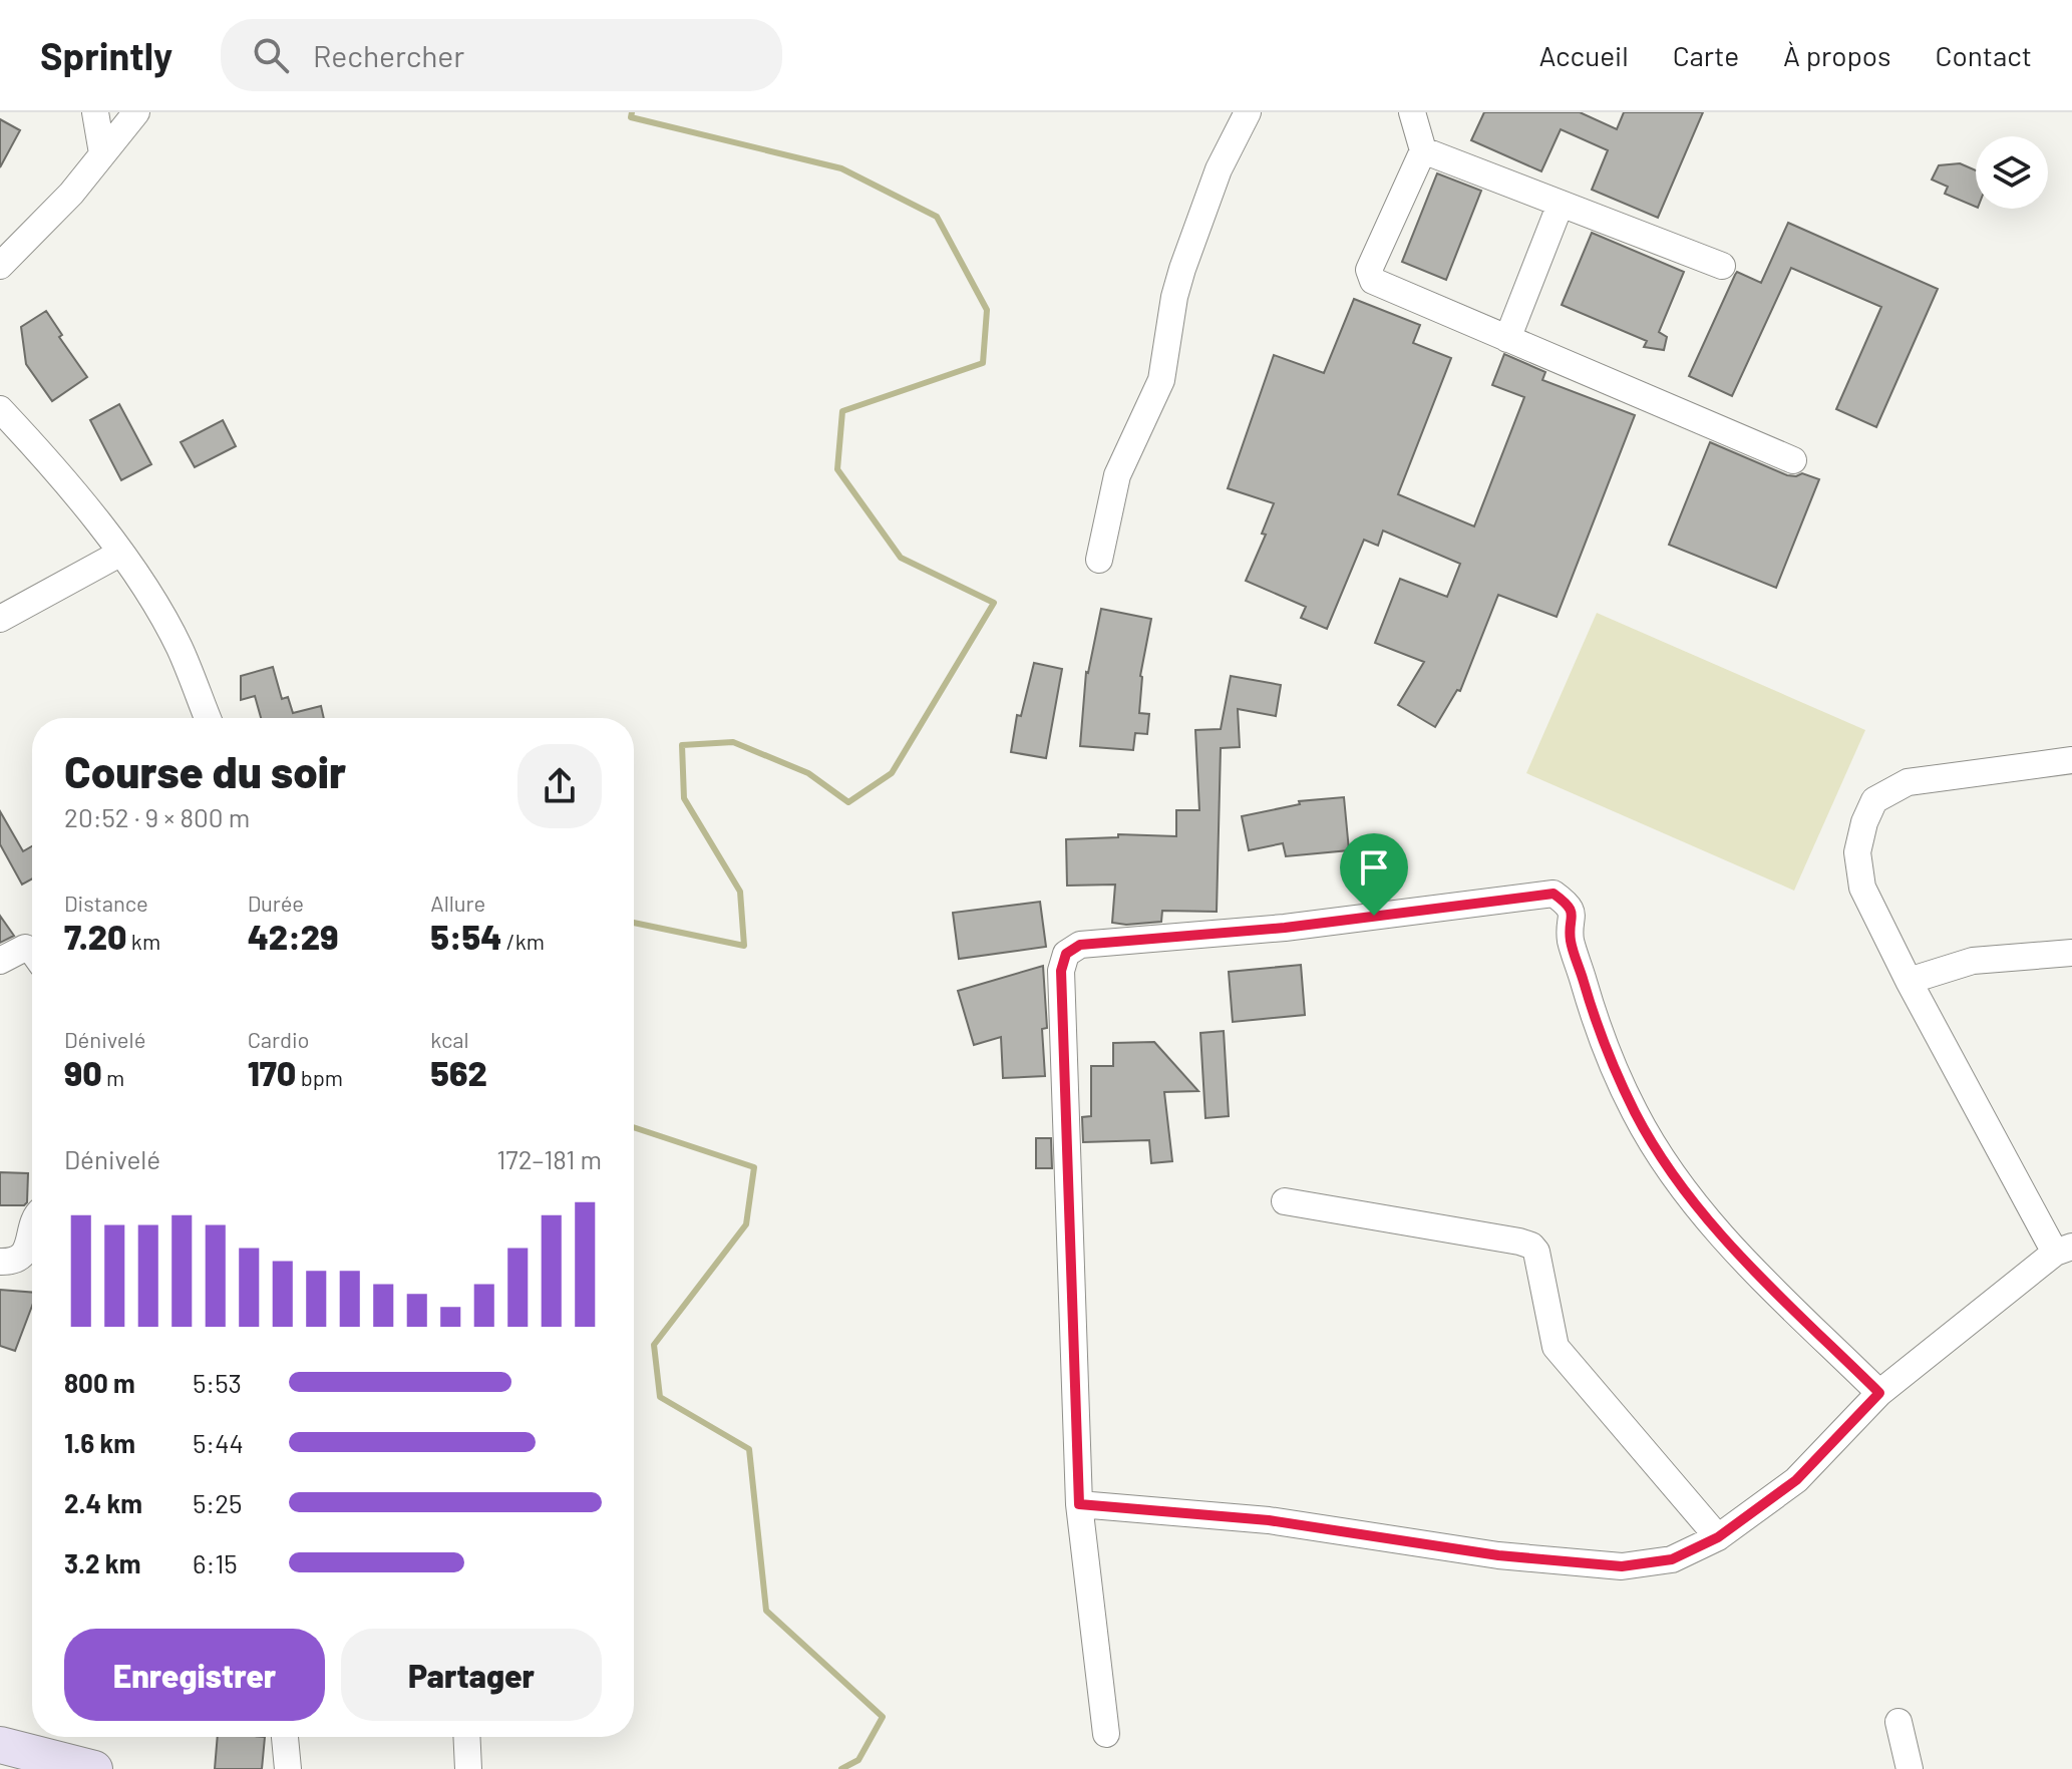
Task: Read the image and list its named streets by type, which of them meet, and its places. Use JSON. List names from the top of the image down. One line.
{"page":{"header":"Sprintly","search":"Rechercher","nav":["Accueil","Carte","À propos","Contact"],"heading":["Course du soir","20:52 · 9 × 800 m"],"stats":[["Distance","7.20 km"],["Durée","42:29"],["Allure","5:54 /km"],["Dénivelé","90 m"],["Cardio","170 bpm"],["kcal","562"]],"chart":["Dénivelé","172–181 m"],"list":[{"name":"800 m","note":"5:53"},{"name":"1.6 km","note":"5:44"},{"name":"2.4 km","note":"5:25"},{"name":"3.2 km","note":"6:15"}],"buttons":["Enregistrer","Partager"]}}
